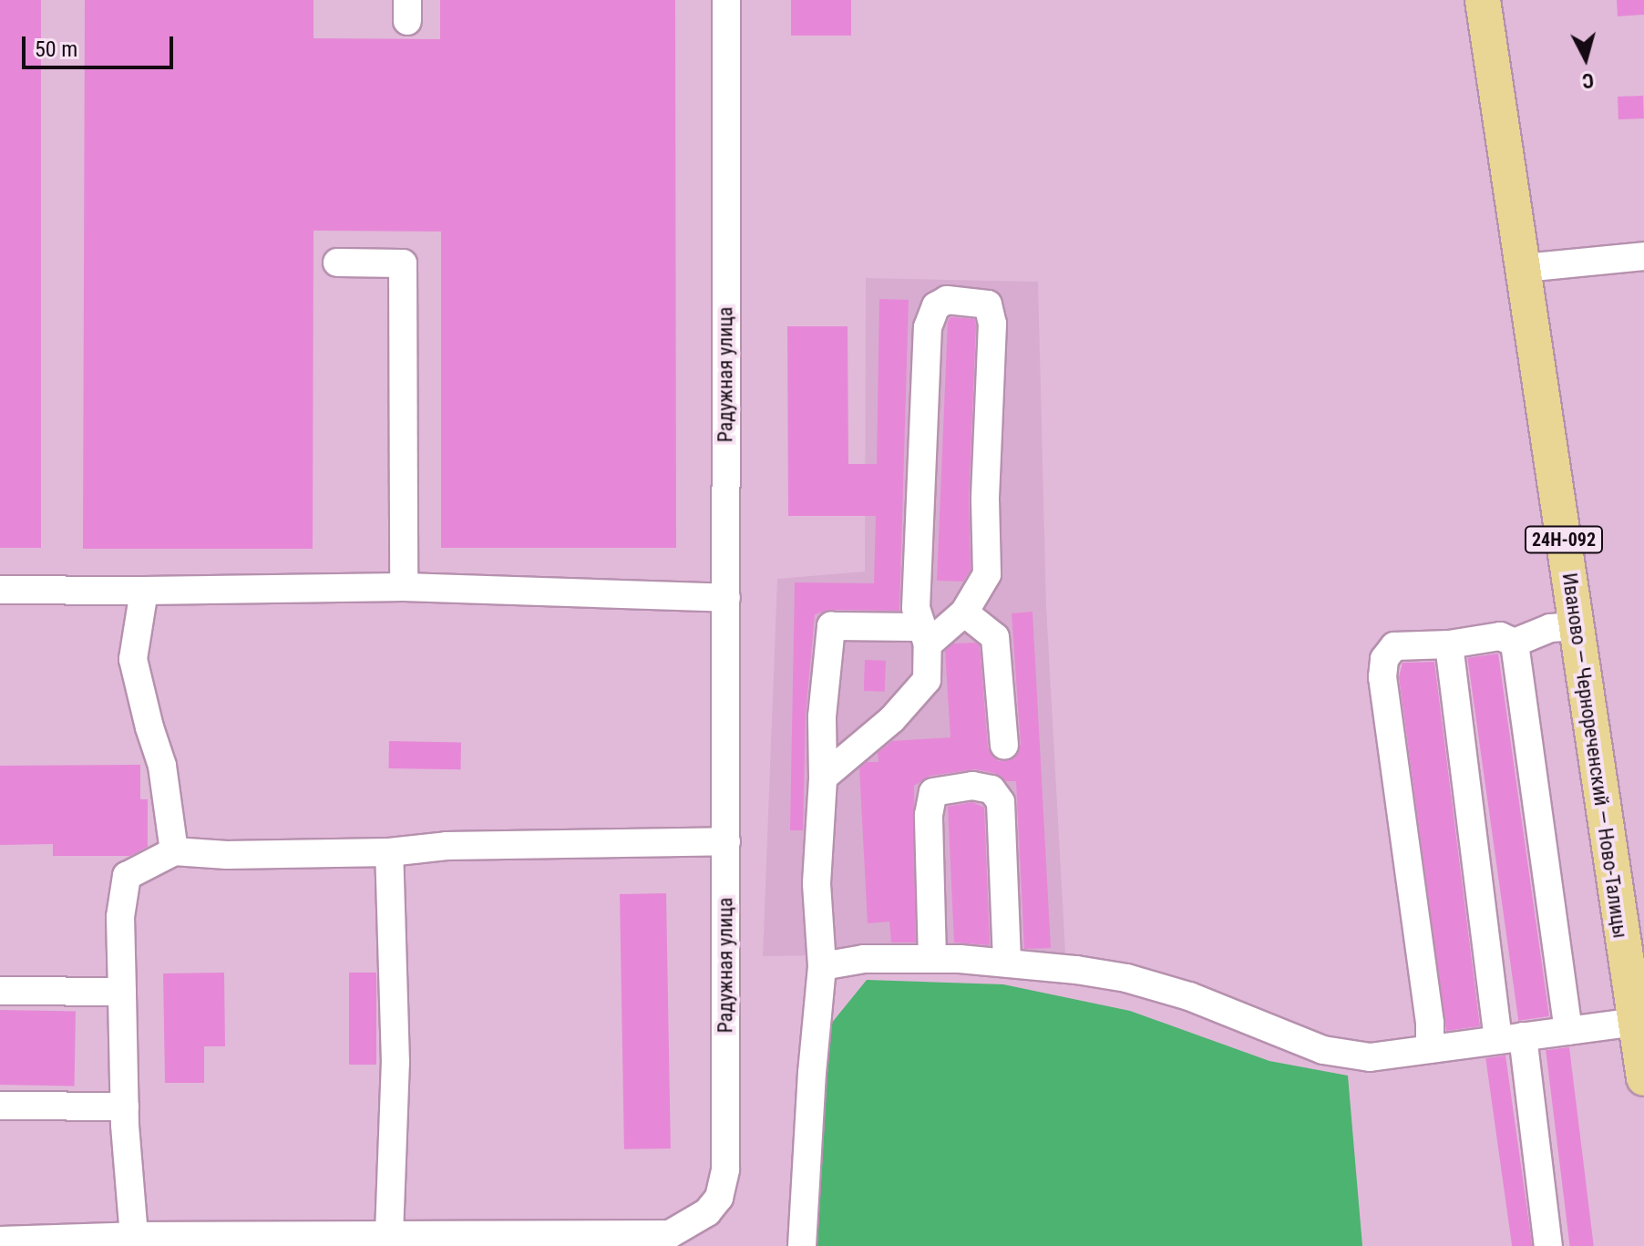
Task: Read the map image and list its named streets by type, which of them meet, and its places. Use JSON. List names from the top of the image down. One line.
{"streets":{"main road":["24Н-092","Иваново — Чернореченский — Ново-Талицы"],"street":["Радужная улица"]},"scale_bar":"50 m","north":"bottom"}
